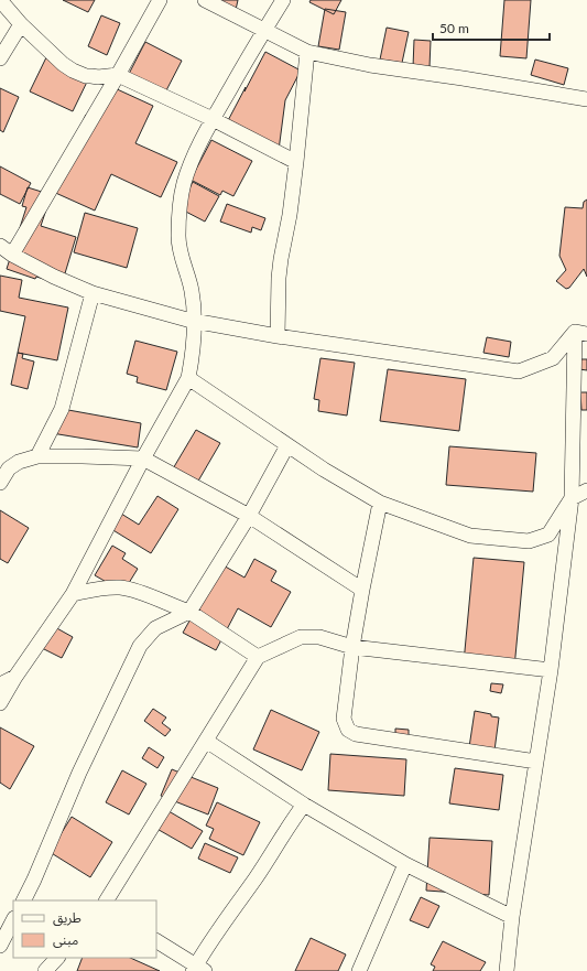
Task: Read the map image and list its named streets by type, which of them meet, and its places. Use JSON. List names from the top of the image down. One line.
{"legend":["طريق","مبنى"],"scale_bar":"50 m"}
